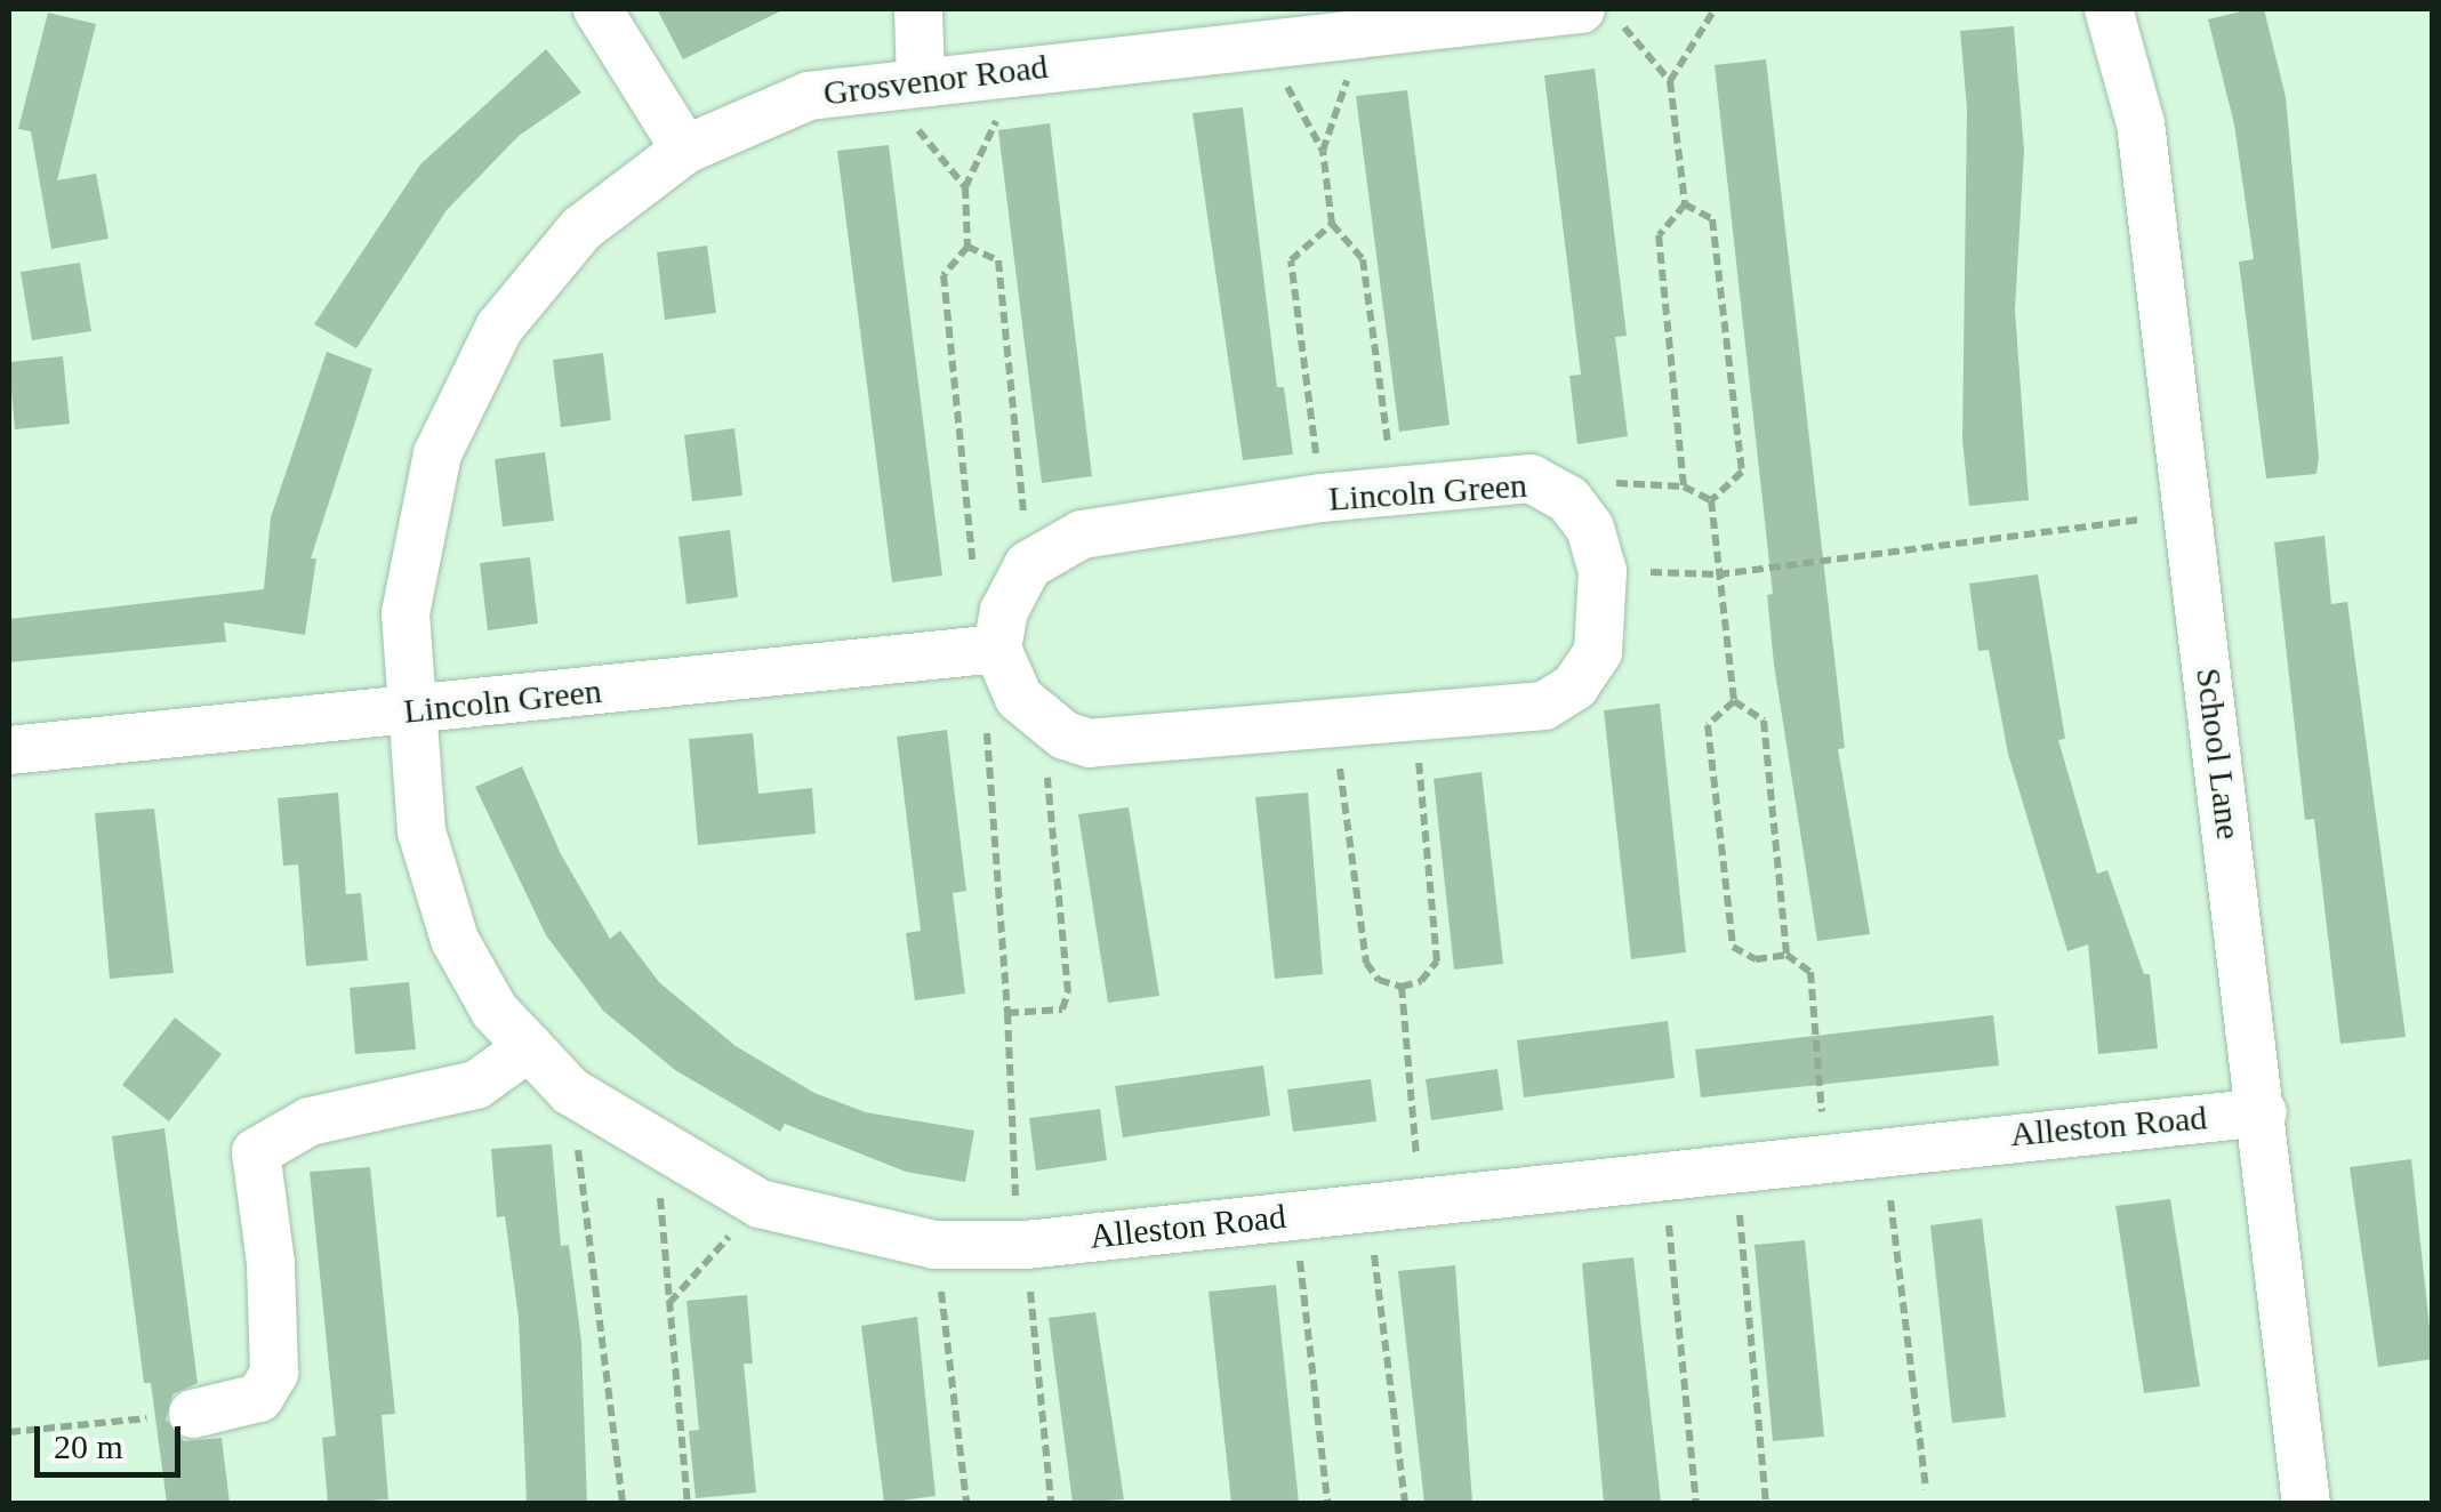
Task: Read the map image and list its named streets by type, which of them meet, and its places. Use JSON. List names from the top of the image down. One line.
{"streets":{"street":["Grosvenor Road","Lincoln Green","School Lane","Alleston Road"]},"crossings":[["Grosvenor Road","Lincoln Green"],["Grosvenor Road","Alleston Road"],["Lincoln Green","Alleston Road"],["School Lane","Alleston Road"]],"scale_bar":"20 m"}
